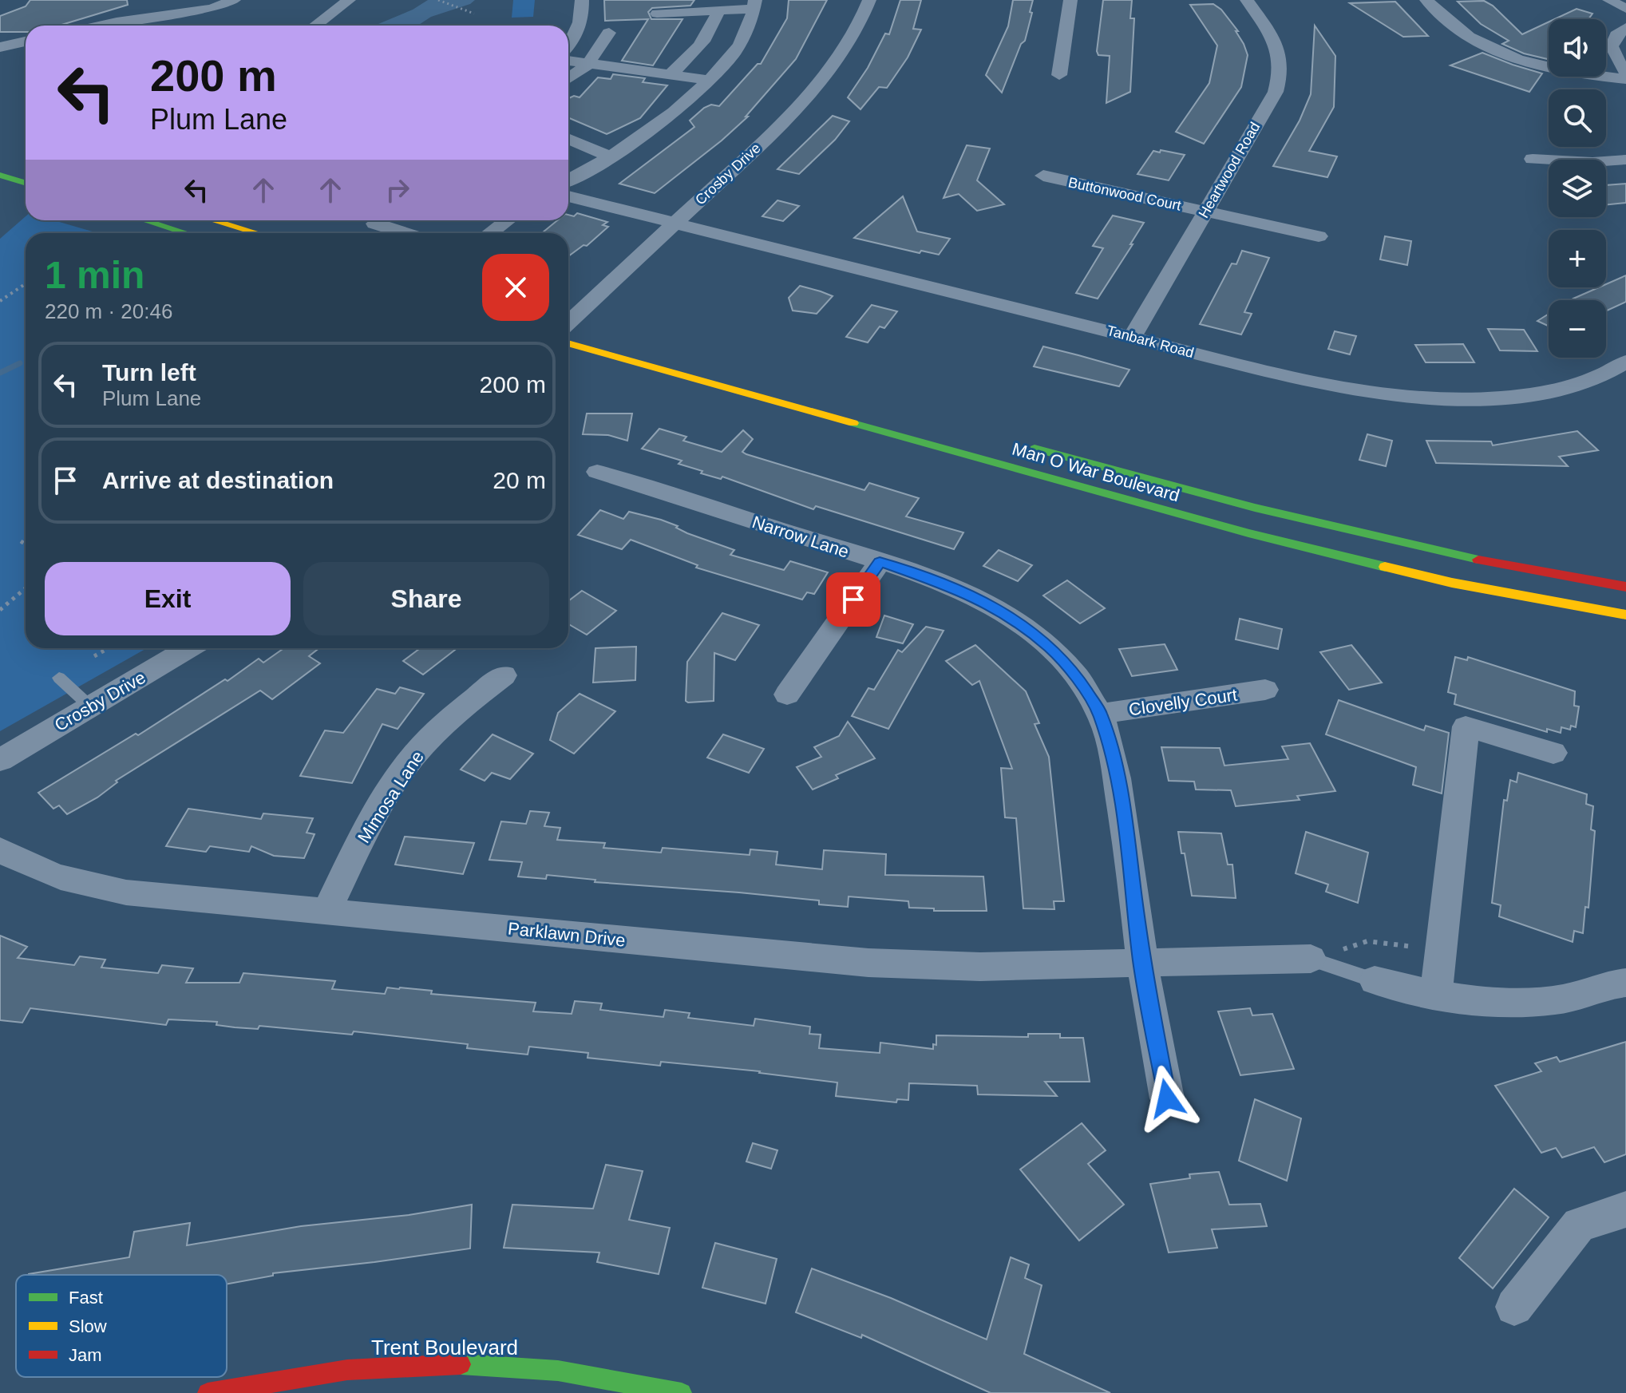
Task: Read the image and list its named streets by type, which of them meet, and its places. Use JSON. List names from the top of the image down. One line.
{"streets":{"main road":["Man O War Boulevard","Trent Boulevard"],"street":["Heartwood Road","Crosby Drive","Buttonwood Court","Tanbark Road","Narrow Lane","Clovelly Court","Mimosa Lane","Parklawn Drive"]},"crossings":[["Heartwood Road","Buttonwood Court"],["Heartwood Road","Tanbark Road"],["Crosby Drive","Tanbark Road"],["Narrow Lane","Clovelly Court"],["Narrow Lane","Parklawn Drive"],["Mimosa Lane","Parklawn Drive"]],"legend":["Fast","Slow","Jam"],"page":{"map_buttons":["+","−"],"turn":["200 m","Plum Lane"],"heading":["1 min","220 m · 20:46"],"list":[{"name":"Turn left","note":"Plum Lane","value":"200 m"},{"name":"Arrive at destination","value":"20 m"}],"buttons":["Exit","Share"]}}
